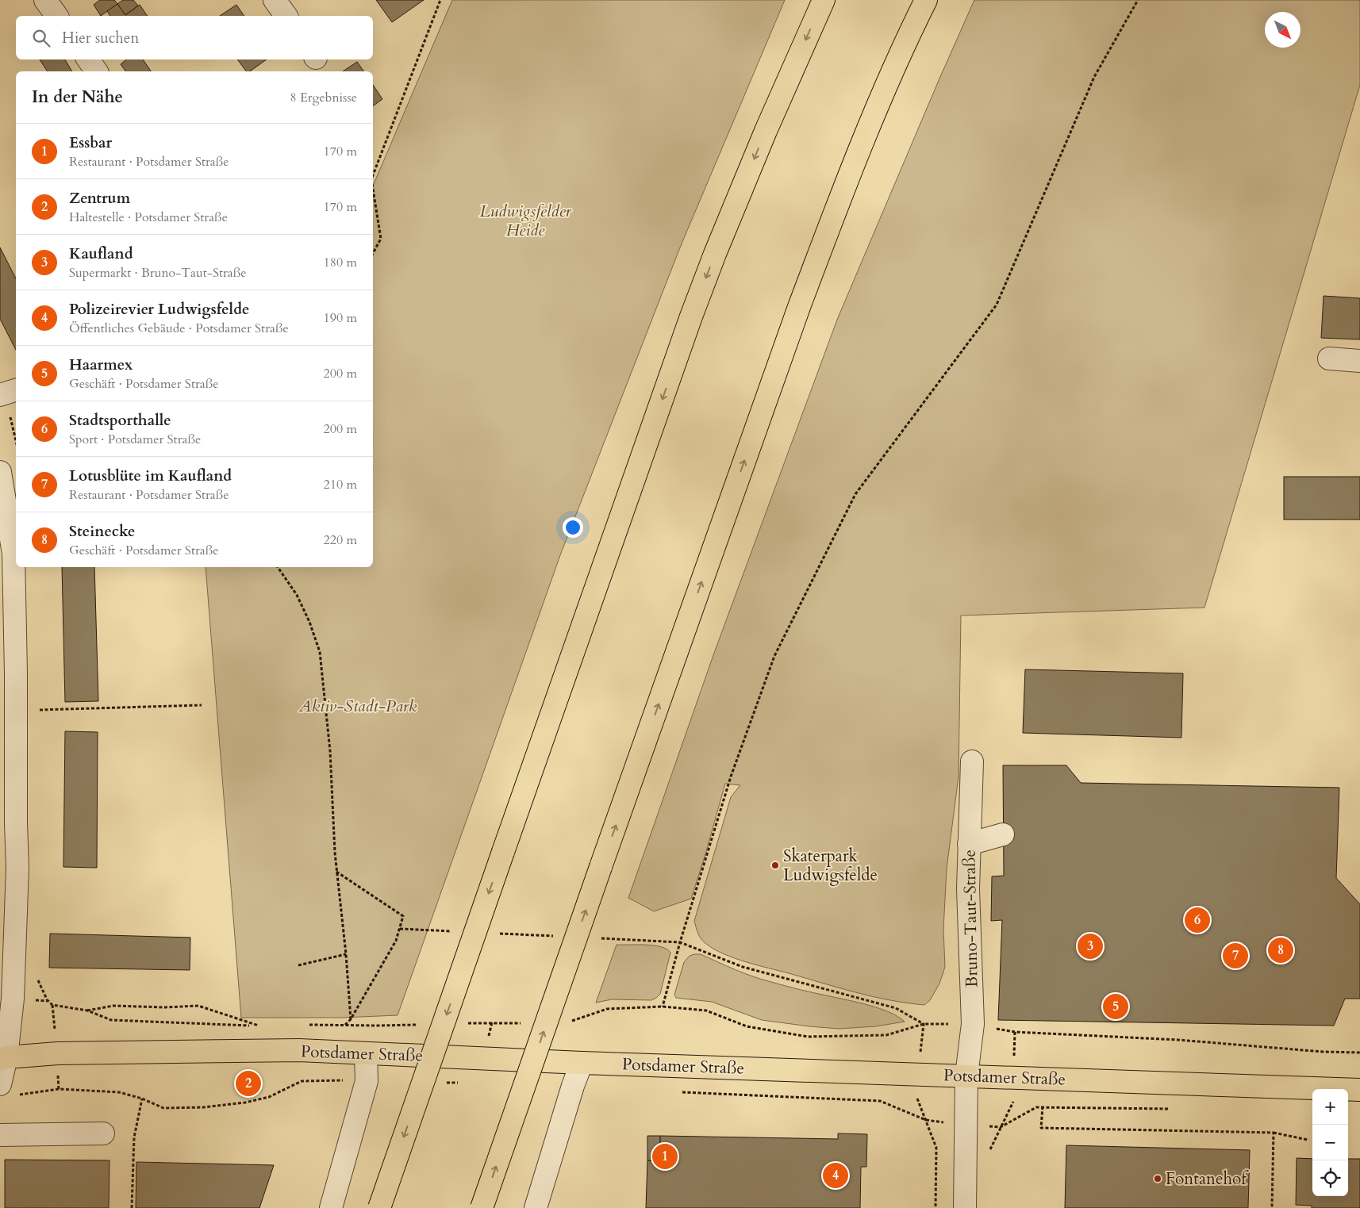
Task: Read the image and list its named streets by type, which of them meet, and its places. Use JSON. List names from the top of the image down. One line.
{"streets":{"main road":["Potsdamer Straße"],"street":["Bruno-Taut-Straße"]},"crossings":[["Bruno-Taut-Straße","Potsdamer Straße"]],"parks":["Ludwigsfelder Heide","Aktiv-Stadt-Park"],"places":["Skaterpark Ludwigsfelde","Fontanehof"],"north":"bottom right","page":{"search":"Hier suchen","heading":["In der Nähe","8 Ergebnisse"],"list":[{"mark":"1","name":"Essbar","note":"Restaurant · Potsdamer Straße","value":"170 m"},{"mark":"2","name":"Zentrum","note":"Haltestelle · Potsdamer Straße","value":"170 m"},{"mark":"3","name":"Kaufland","note":"Supermarkt · Bruno-Taut-Straße","value":"180 m"},{"mark":"4","name":"Polizeirevier Ludwigsfelde","note":"Öffentliches Gebäude · Potsdamer Straße","value":"190 m"},{"mark":"5","name":"Haarmex","note":"Geschäft · Potsdamer Straße","value":"200 m"},{"mark":"6","name":"Stadtsporthalle","note":"Sport · Potsdamer Straße","value":"200 m"},{"mark":"7","name":"Lotusblüte im Kaufland","note":"Restaurant · Potsdamer Straße","value":"210 m"},{"mark":"8","name":"Steinecke","note":"Geschäft · Potsdamer Straße","value":"220 m"}],"pins":["6","3","8","7","5","2","1","4"],"map_buttons":["+","−"]}}
